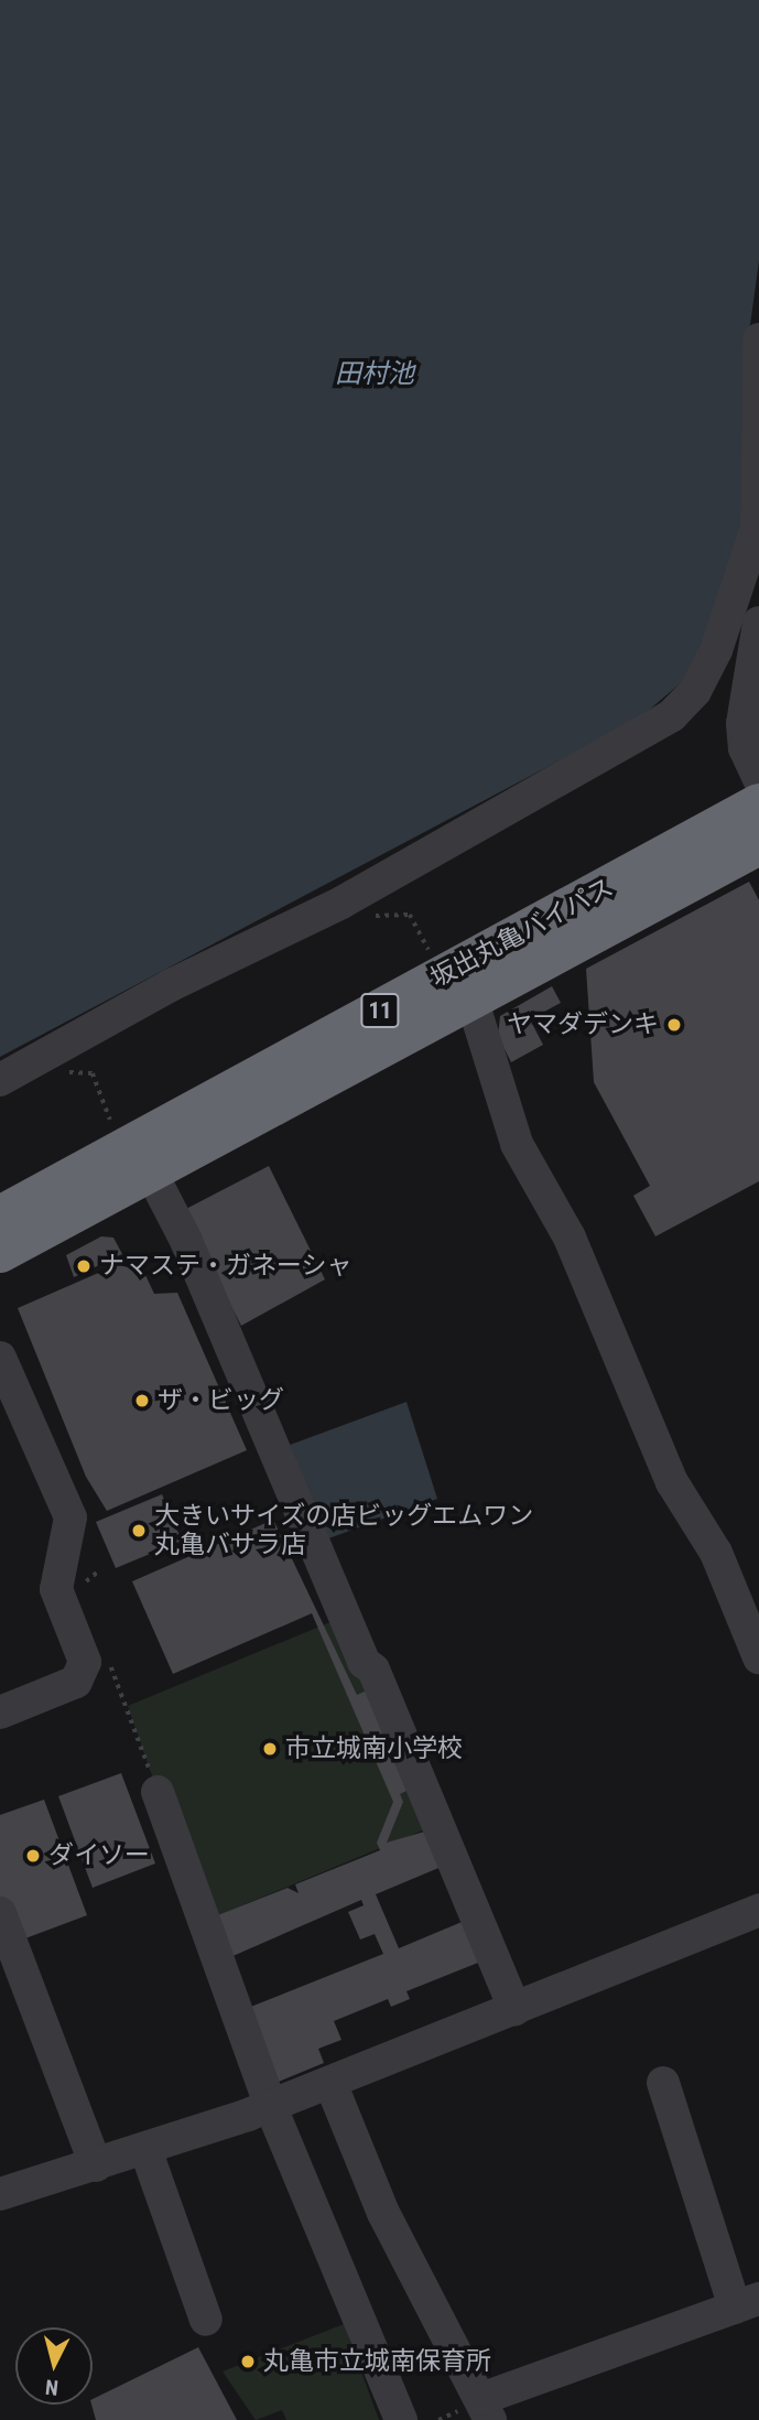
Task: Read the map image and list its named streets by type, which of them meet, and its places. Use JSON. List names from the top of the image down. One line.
{"streets":{"highway":["坂出丸亀バイパス","11"]},"water":["田村池"],"places":["ヤマダデンキ","ナマステ・ガネーシャ","ザ・ビッグ","大きいサイズの店ビッグエムワン 丸亀バサラ店","市立城南小学校","ダイソー","丸亀市立城南保育所"],"north":"bottom"}
